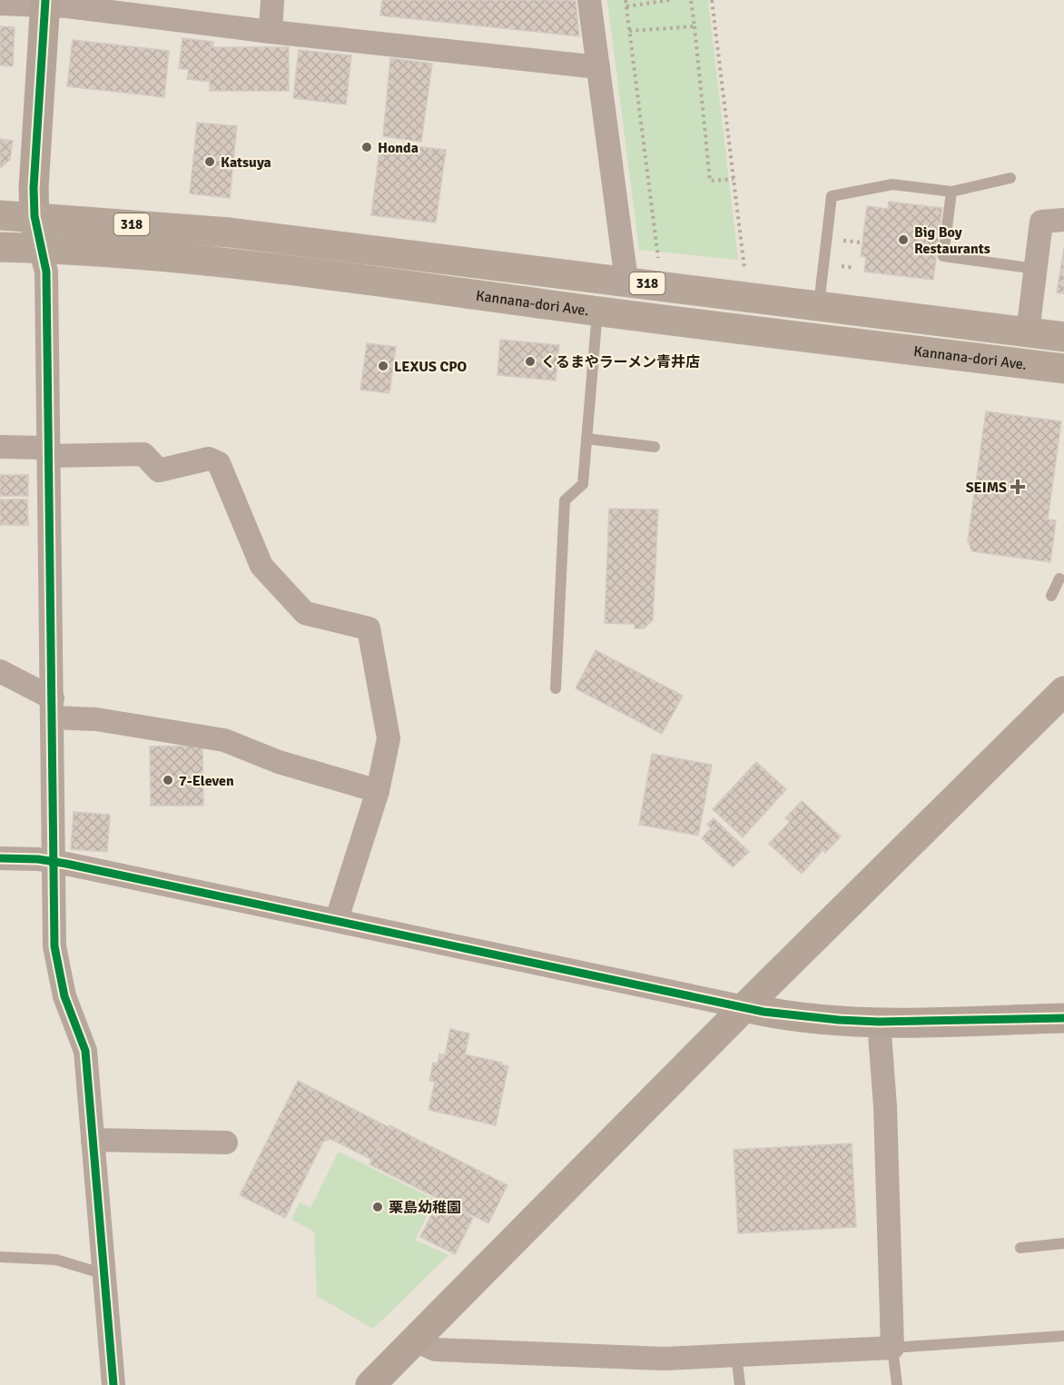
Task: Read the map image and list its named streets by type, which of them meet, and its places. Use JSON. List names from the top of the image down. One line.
{"streets":{"main road":["318","Kannana-dori Ave."]},"places":{"other":["Honda","Katsuya","Big Boy Restaurants","くるまやラーメン青井店","LEXUS CPO","7-Eleven","栗島幼稚園"],"health":["SEIMS"]}}
